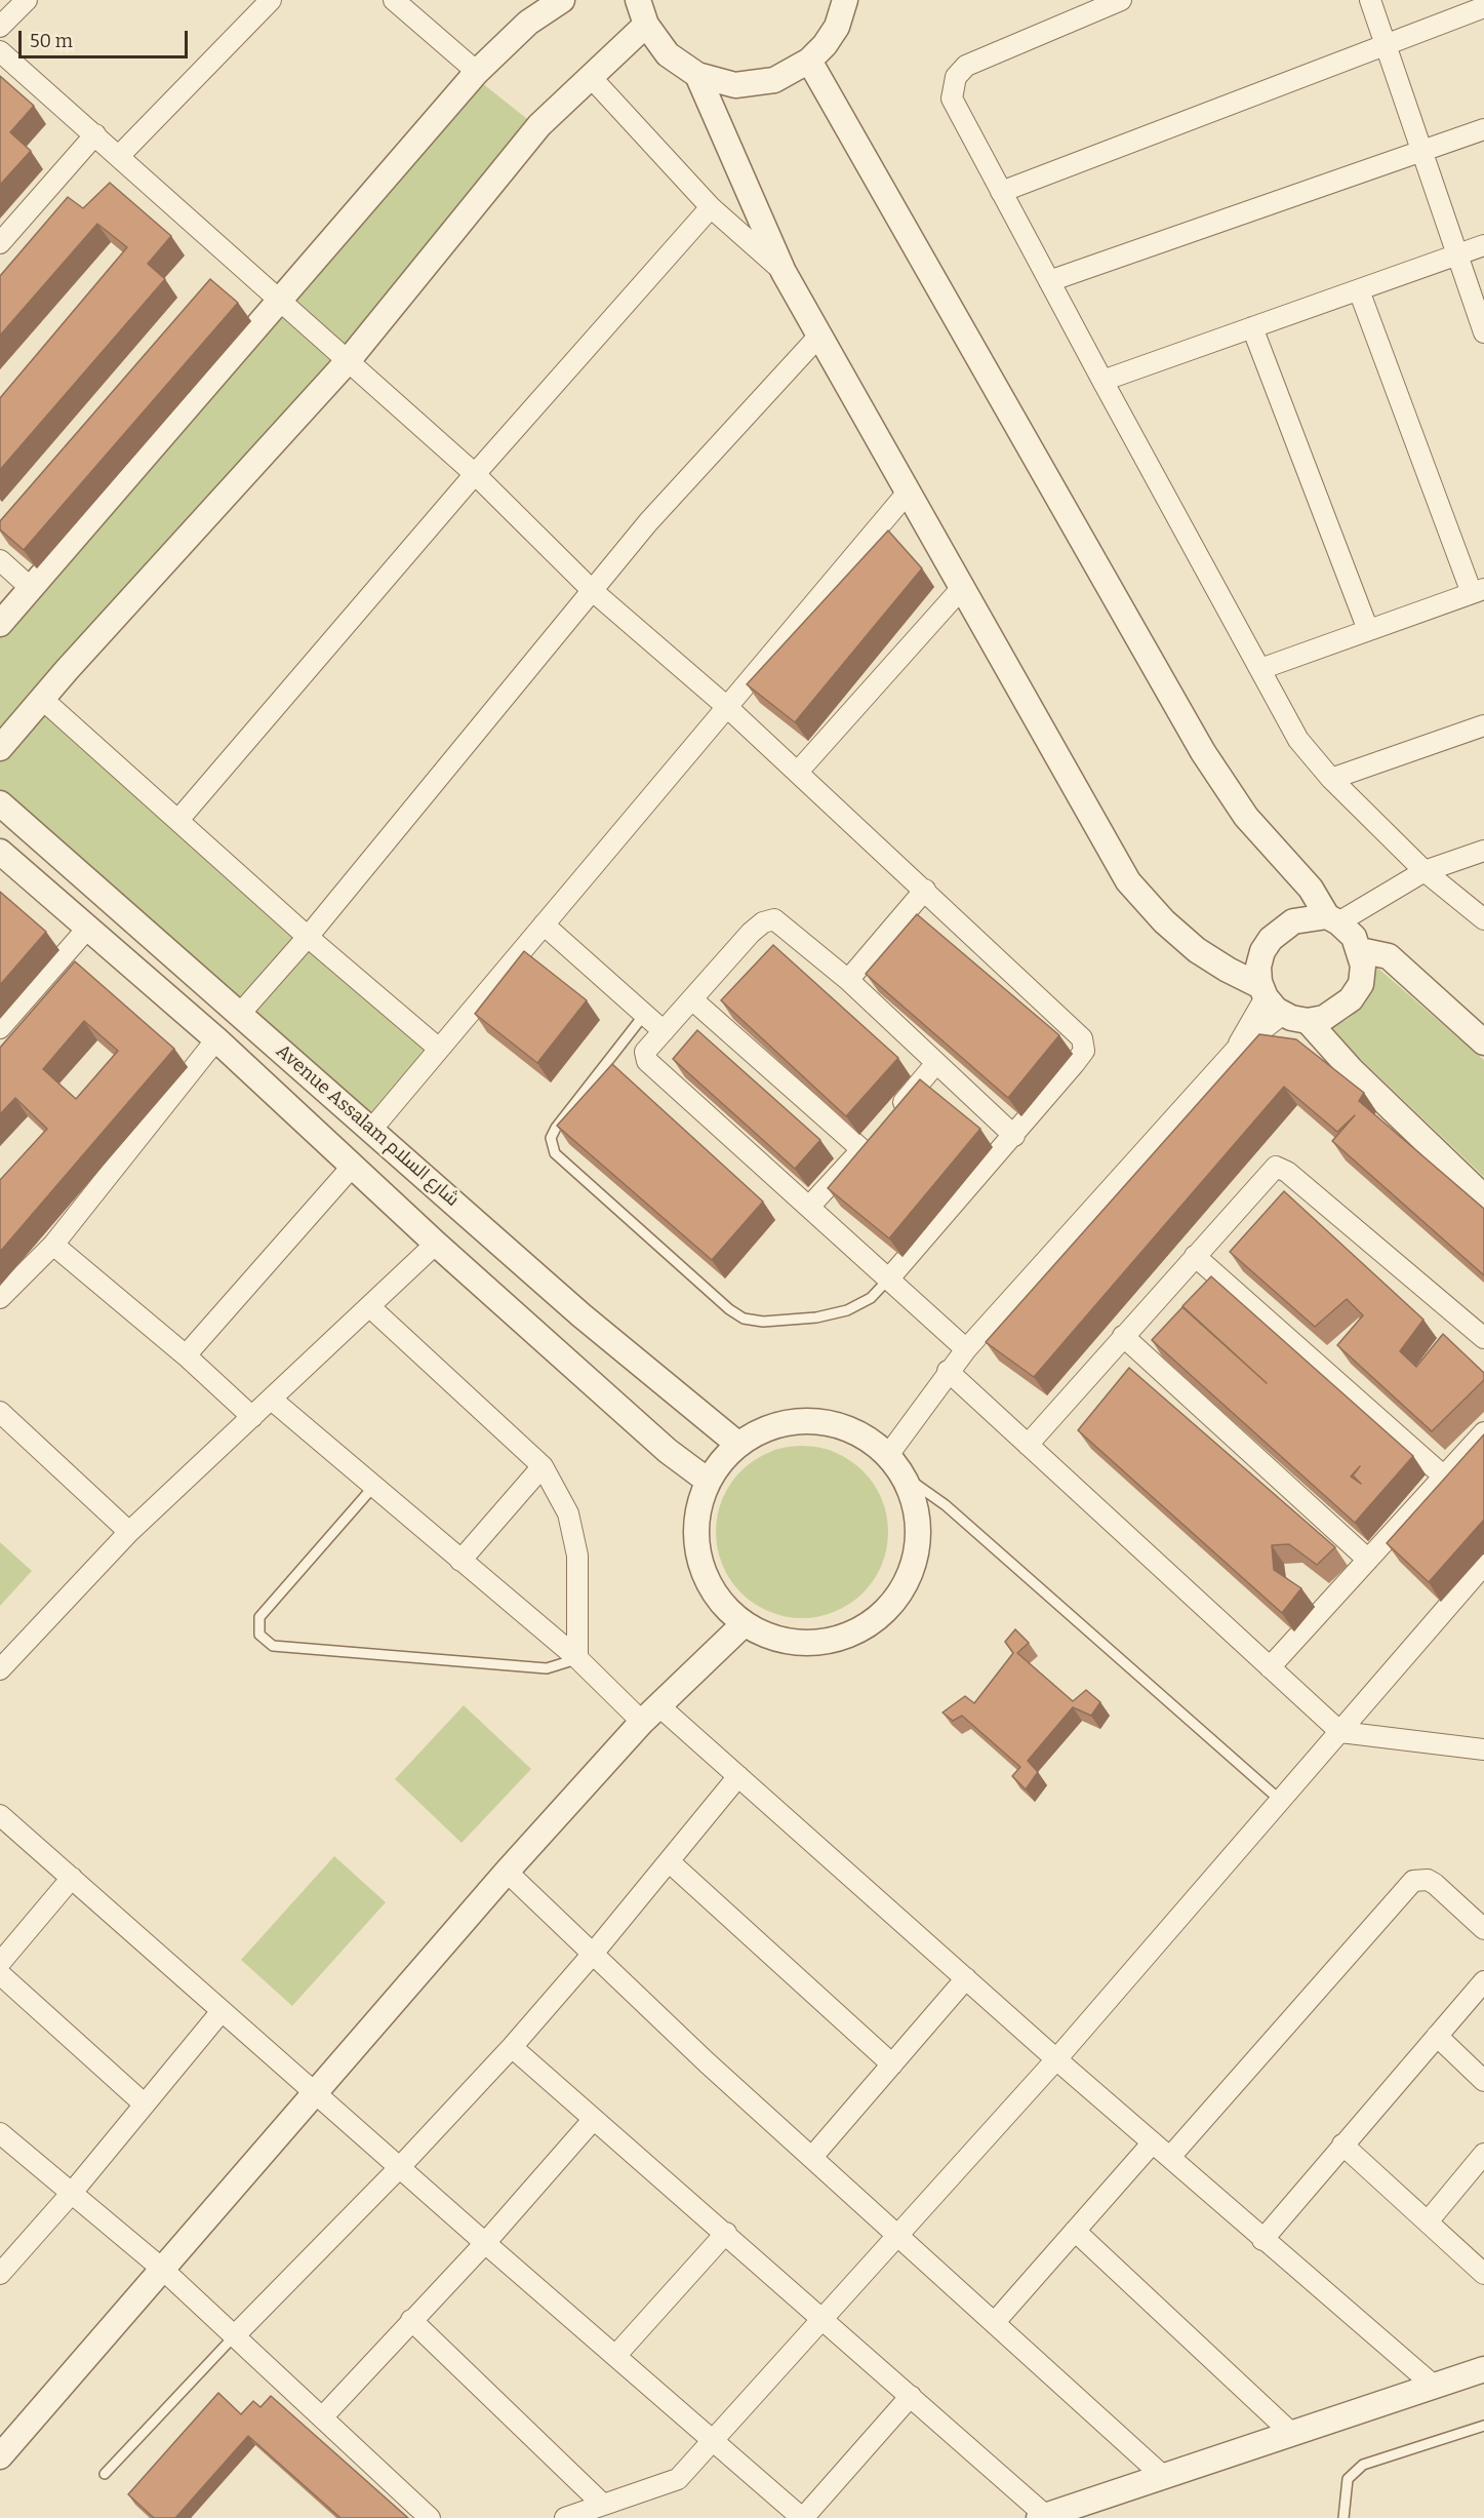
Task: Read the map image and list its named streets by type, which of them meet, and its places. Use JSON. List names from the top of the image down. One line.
{"streets":{"street":["Avenue Assalam شارع السلام"]},"scale_bar":"50 m"}
